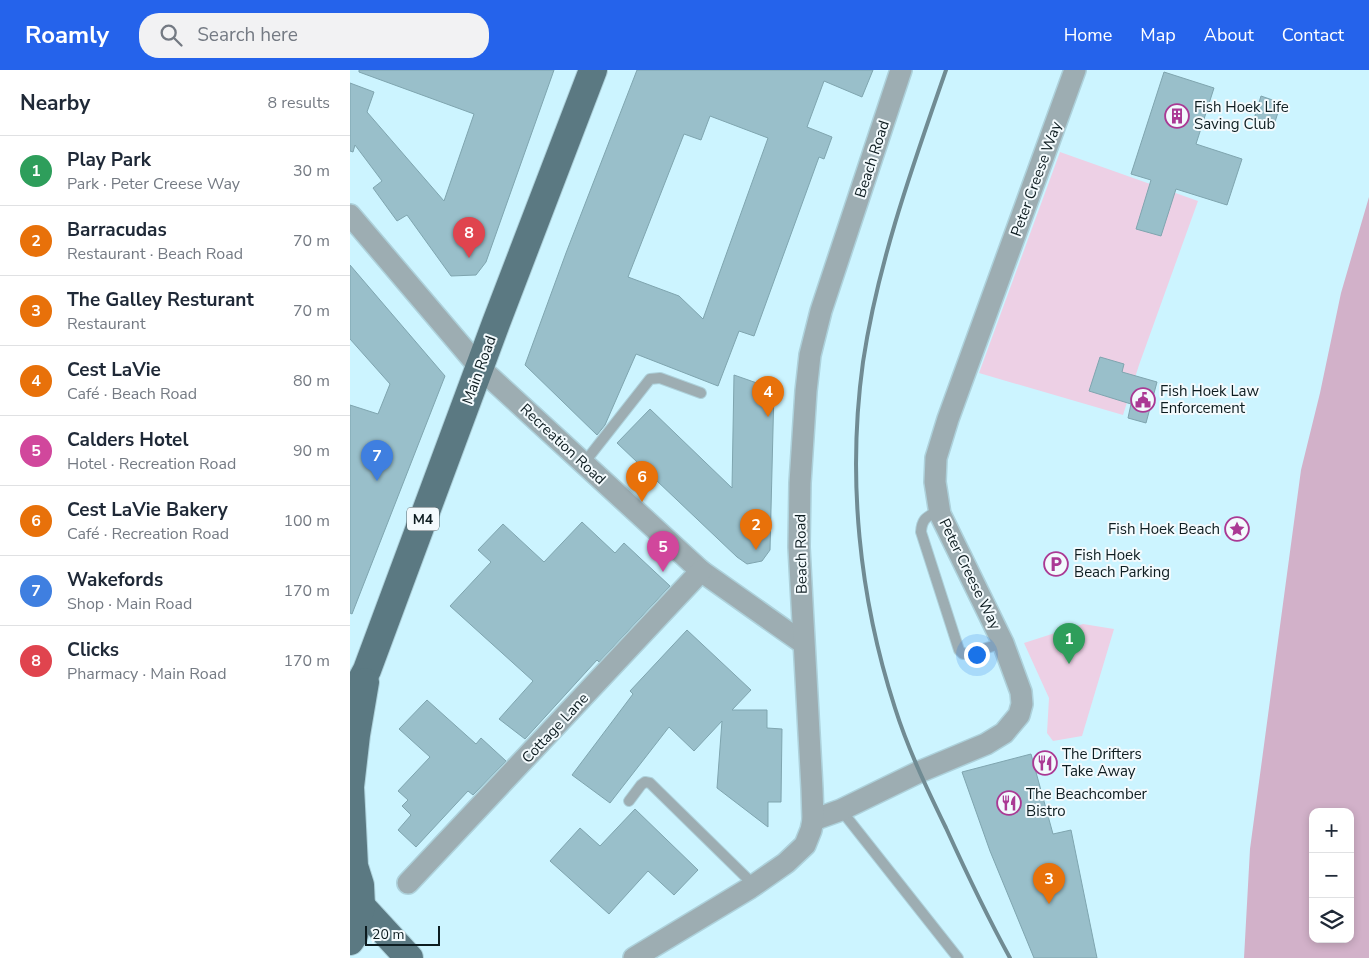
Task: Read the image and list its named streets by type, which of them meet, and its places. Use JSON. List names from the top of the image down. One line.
{"streets":{"main road":["Main Road","M4"],"street":["Beach Road","Peter Creese Way","Recreation Road","Cottage Lane"]},"crossings":[["Beach Road","Peter Creese Way"],["Beach Road","Recreation Road"],["Main Road","Recreation Road"],["Recreation Road","Cottage Lane"]],"places":{"building":["Fish Hoek Life Saving Club"],"public building":["Fish Hoek Law Enforcement"],"place":["Fish Hoek Beach"],"parking":["Fish Hoek Beach Parking"],"restaurant":["The Drifters Take Away","The Beachcomber Bistro"]},"scale_bar":"20 m","page":{"header":"Roamly","search":"Search here","nav":["Home","Map","About","Contact"],"heading":["Nearby","8 results"],"list":[{"mark":"1","name":"Play Park","note":"Park · Peter Creese Way","value":"30 m"},{"mark":"2","name":"Barracudas","note":"Restaurant · Beach Road","value":"70 m"},{"mark":"3","name":"The Galley Resturant","note":"Restaurant","value":"70 m"},{"mark":"4","name":"Cest LaVie","note":"Café · Beach Road","value":"80 m"},{"mark":"5","name":"Calders Hotel","note":"Hotel · Recreation Road","value":"90 m"},{"mark":"6","name":"Cest LaVie Bakery","note":"Café · Recreation Road","value":"100 m"},{"mark":"7","name":"Wakefords","note":"Shop · Main Road","value":"170 m"},{"mark":"8","name":"Clicks","note":"Pharmacy · Main Road","value":"170 m"}],"pins":["8","4","7","6","2","5","1","3"],"map_buttons":["+","−"],"scale":"20 m"}}
